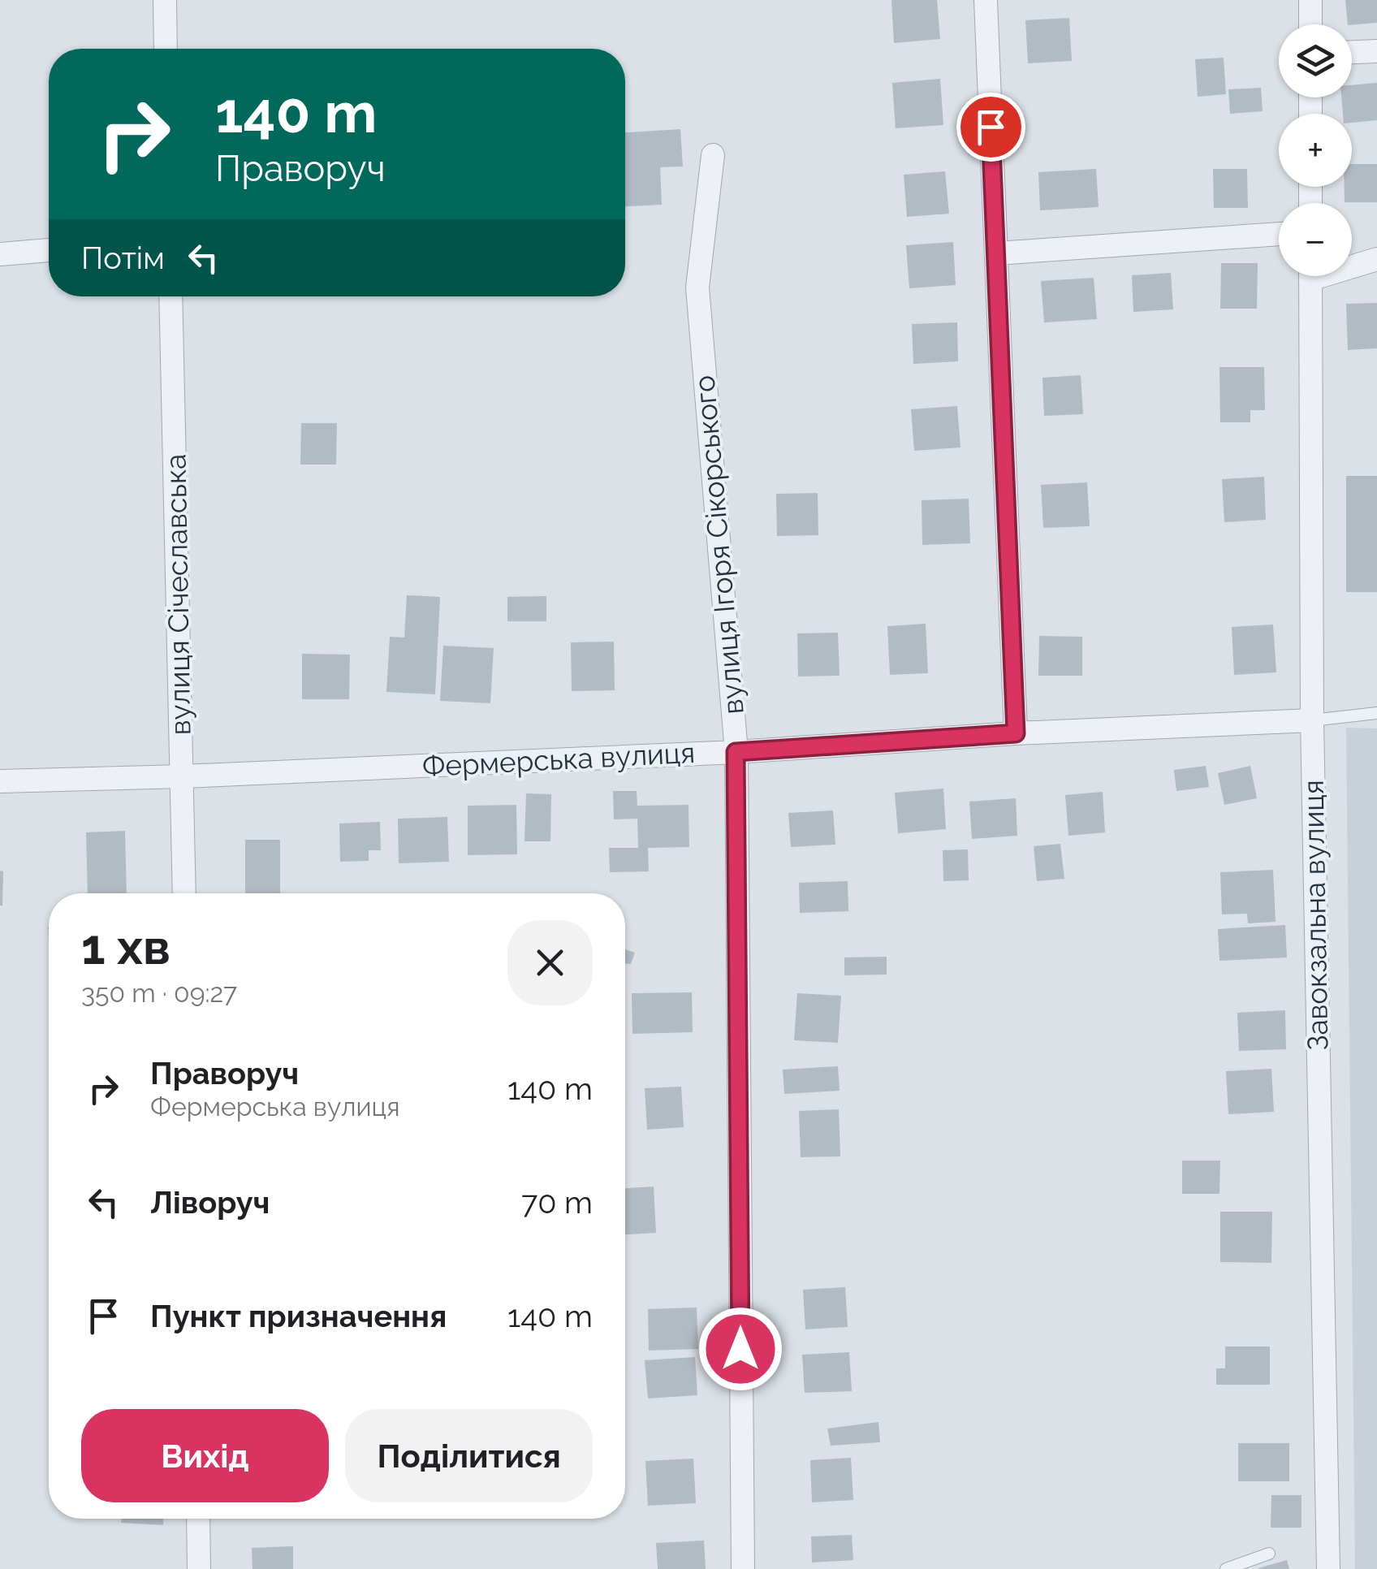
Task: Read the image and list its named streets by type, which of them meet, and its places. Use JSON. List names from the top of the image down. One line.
{"streets":{"street":["вулиця Ігоря Сікорського","вулиця Січеславська","Фермерська вулиця","Завокзальна вулиця"]},"crossings":[["вулиця Ігоря Сікорського","Фермерська вулиця"],["вулиця Січеславська","Фермерська вулиця"],["Фермерська вулиця","Завокзальна вулиця"]],"page":{"map_buttons":["+","−"],"turn":["140 m","Праворуч"],"then":"Потім","heading":["1 хв","350 m · 09:27"],"list":[{"name":"Праворуч","note":"Фермерська вулиця","value":"140 m"},{"name":"Ліворуч","value":"70 m"},{"name":"Пункт призначення","value":"140 m"}],"buttons":["Вихід","Поділитися"]}}
